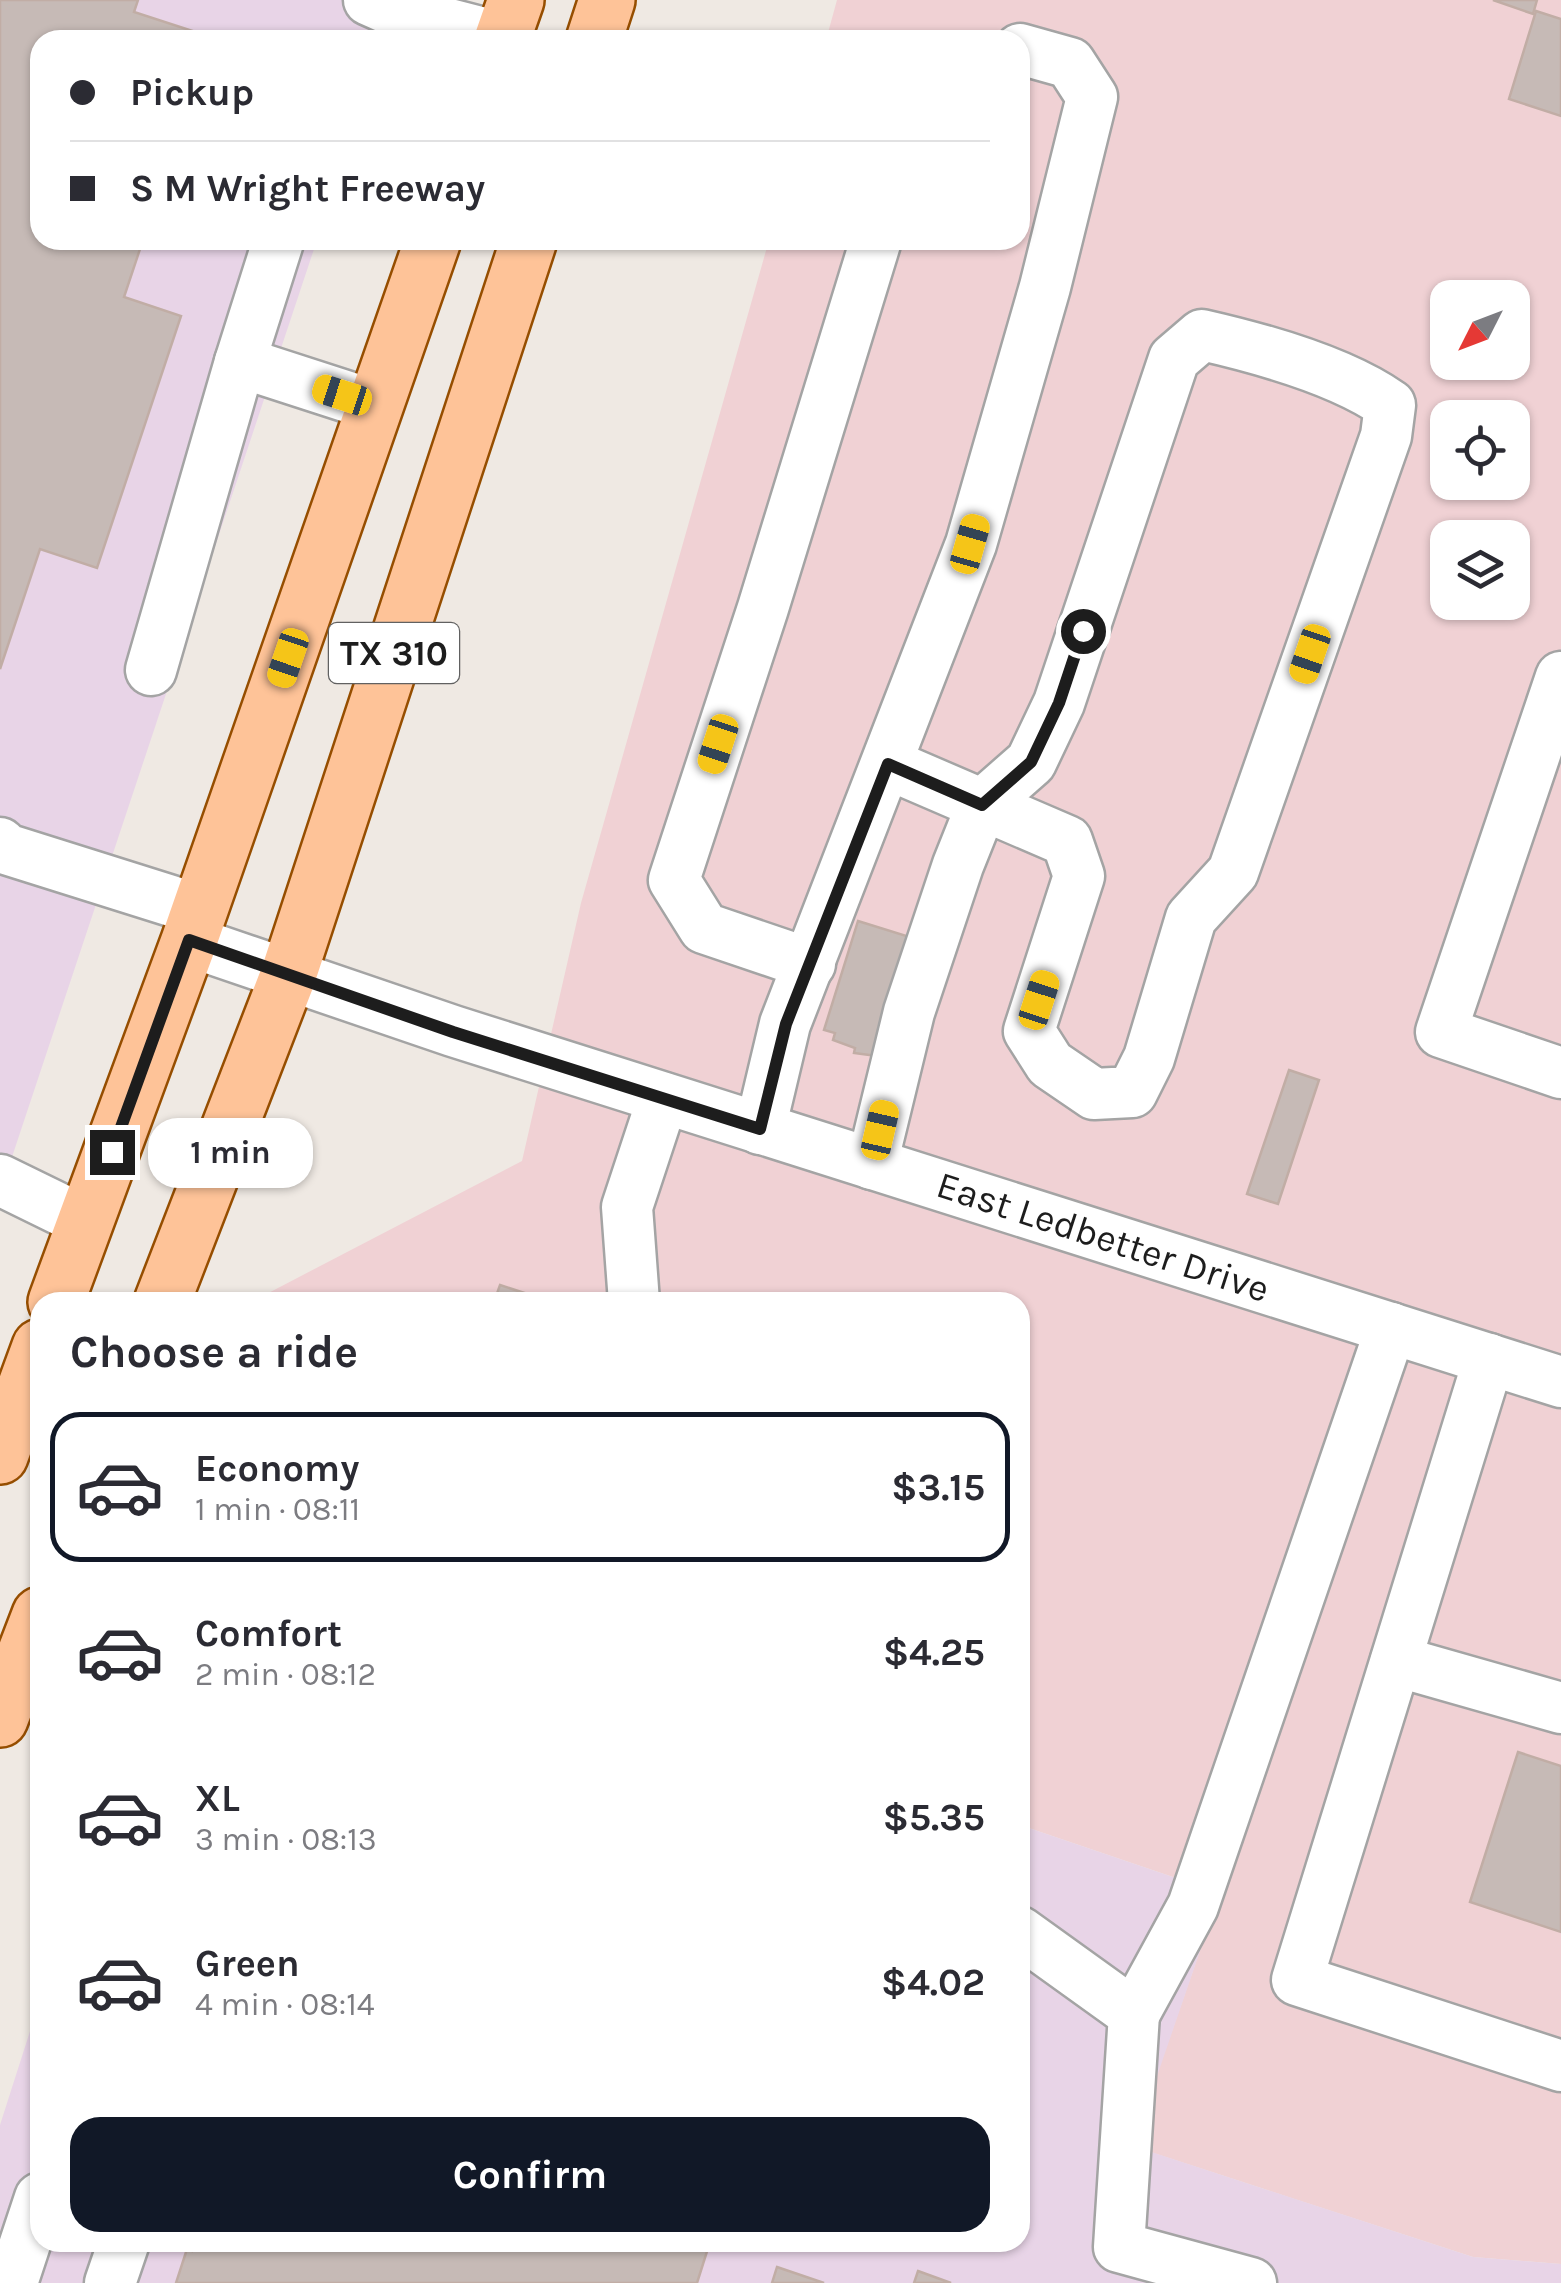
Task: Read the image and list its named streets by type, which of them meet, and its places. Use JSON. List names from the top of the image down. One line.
{"streets":{"main road":["TX 310"],"street":["East Ledbetter Drive"]},"crossings":[["TX 310","East Ledbetter Drive"]],"north":"bottom left","page":{"banner":["Pickup","S M Wright Freeway"],"bubble":"1 min","heading":"Choose a ride","list":[{"name":"Economy","note":"1 min · 08:11","value":"$3.15"},{"name":"Comfort","note":"2 min · 08:12","value":"$4.25"},{"name":"XL","note":"3 min · 08:13","value":"$5.35"},{"name":"Green","note":"4 min · 08:14","value":"$4.02"}],"buttons":"Confirm"}}
